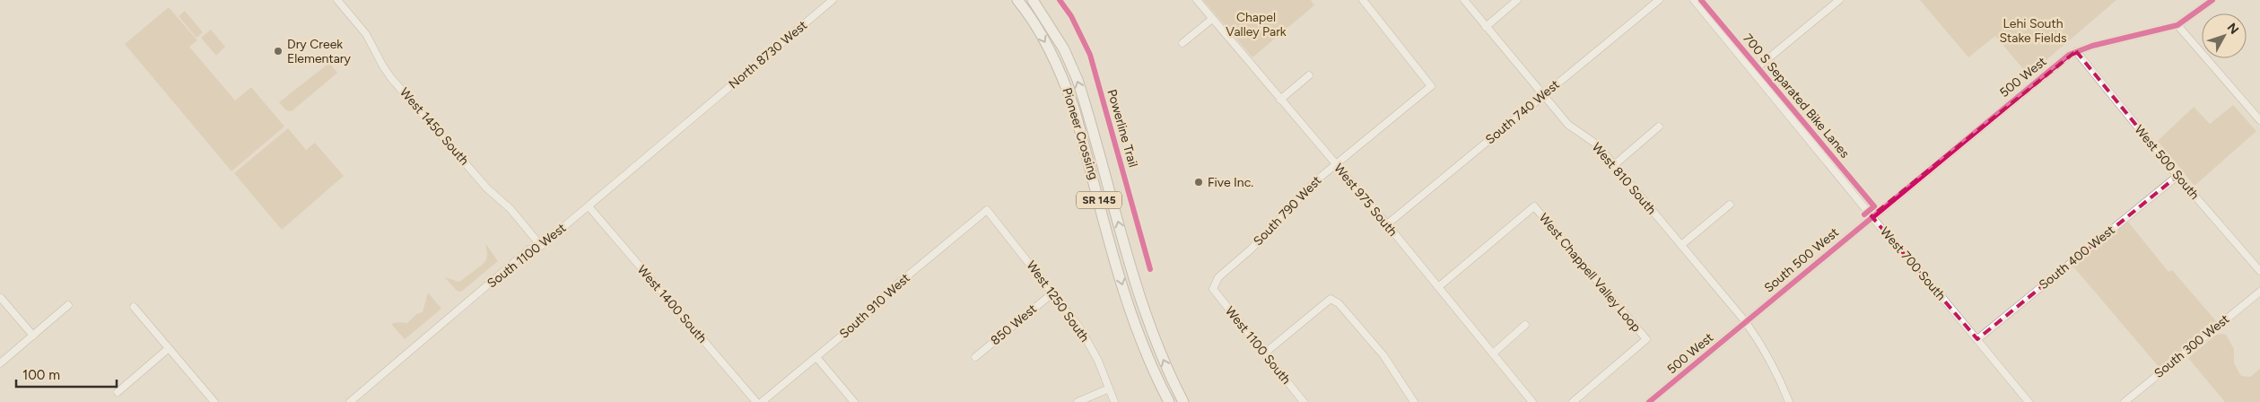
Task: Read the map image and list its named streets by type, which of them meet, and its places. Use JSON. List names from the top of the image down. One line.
{"streets":{"highway":["Pioneer Crossing","SR 145"],"street":["North 8730 West","500 West","South 740 West","West 1450 South","West 500 South","West 810 South","West 975 South","South 790 West","South 1100 West","South 400 West","South 500 West","West 700 South","West Chappell Valley Loop","West 1250 South","West 1400 South","South 910 West","850 West","West 1100 South","South 300 West"],"cycle path":["700 S Separated Bike Lanes","Powerline Trail"]},"crossings":[["North 8730 West","South 1100 West"],["500 West","West 500 South"],["500 West","West 810 South"],["500 West","South 500 West"],["500 West","West 700 South"],["South 740 West","West 810 South"],["South 740 West","West 975 South"],["West 1450 South","South 1100 West"],["West 500 South","South 400 West"],["West 810 South","South 500 West"],["West 975 South","South 790 West"],["West 975 South","West Chappell Valley Loop"],["South 790 West","West 1100 South"],["South 1100 West","West 1400 South"],["South 400 West","West 700 South"],["South 500 West","West 700 South"],["West 1250 South","South 910 West"],["West 1250 South","850 West"]],"parks":["Chapel Valley Park","Lehi South Stake Fields"],"places":["Dry Creek Elementary","Five Inc."],"scale_bar":"100 m","north":"top right"}
